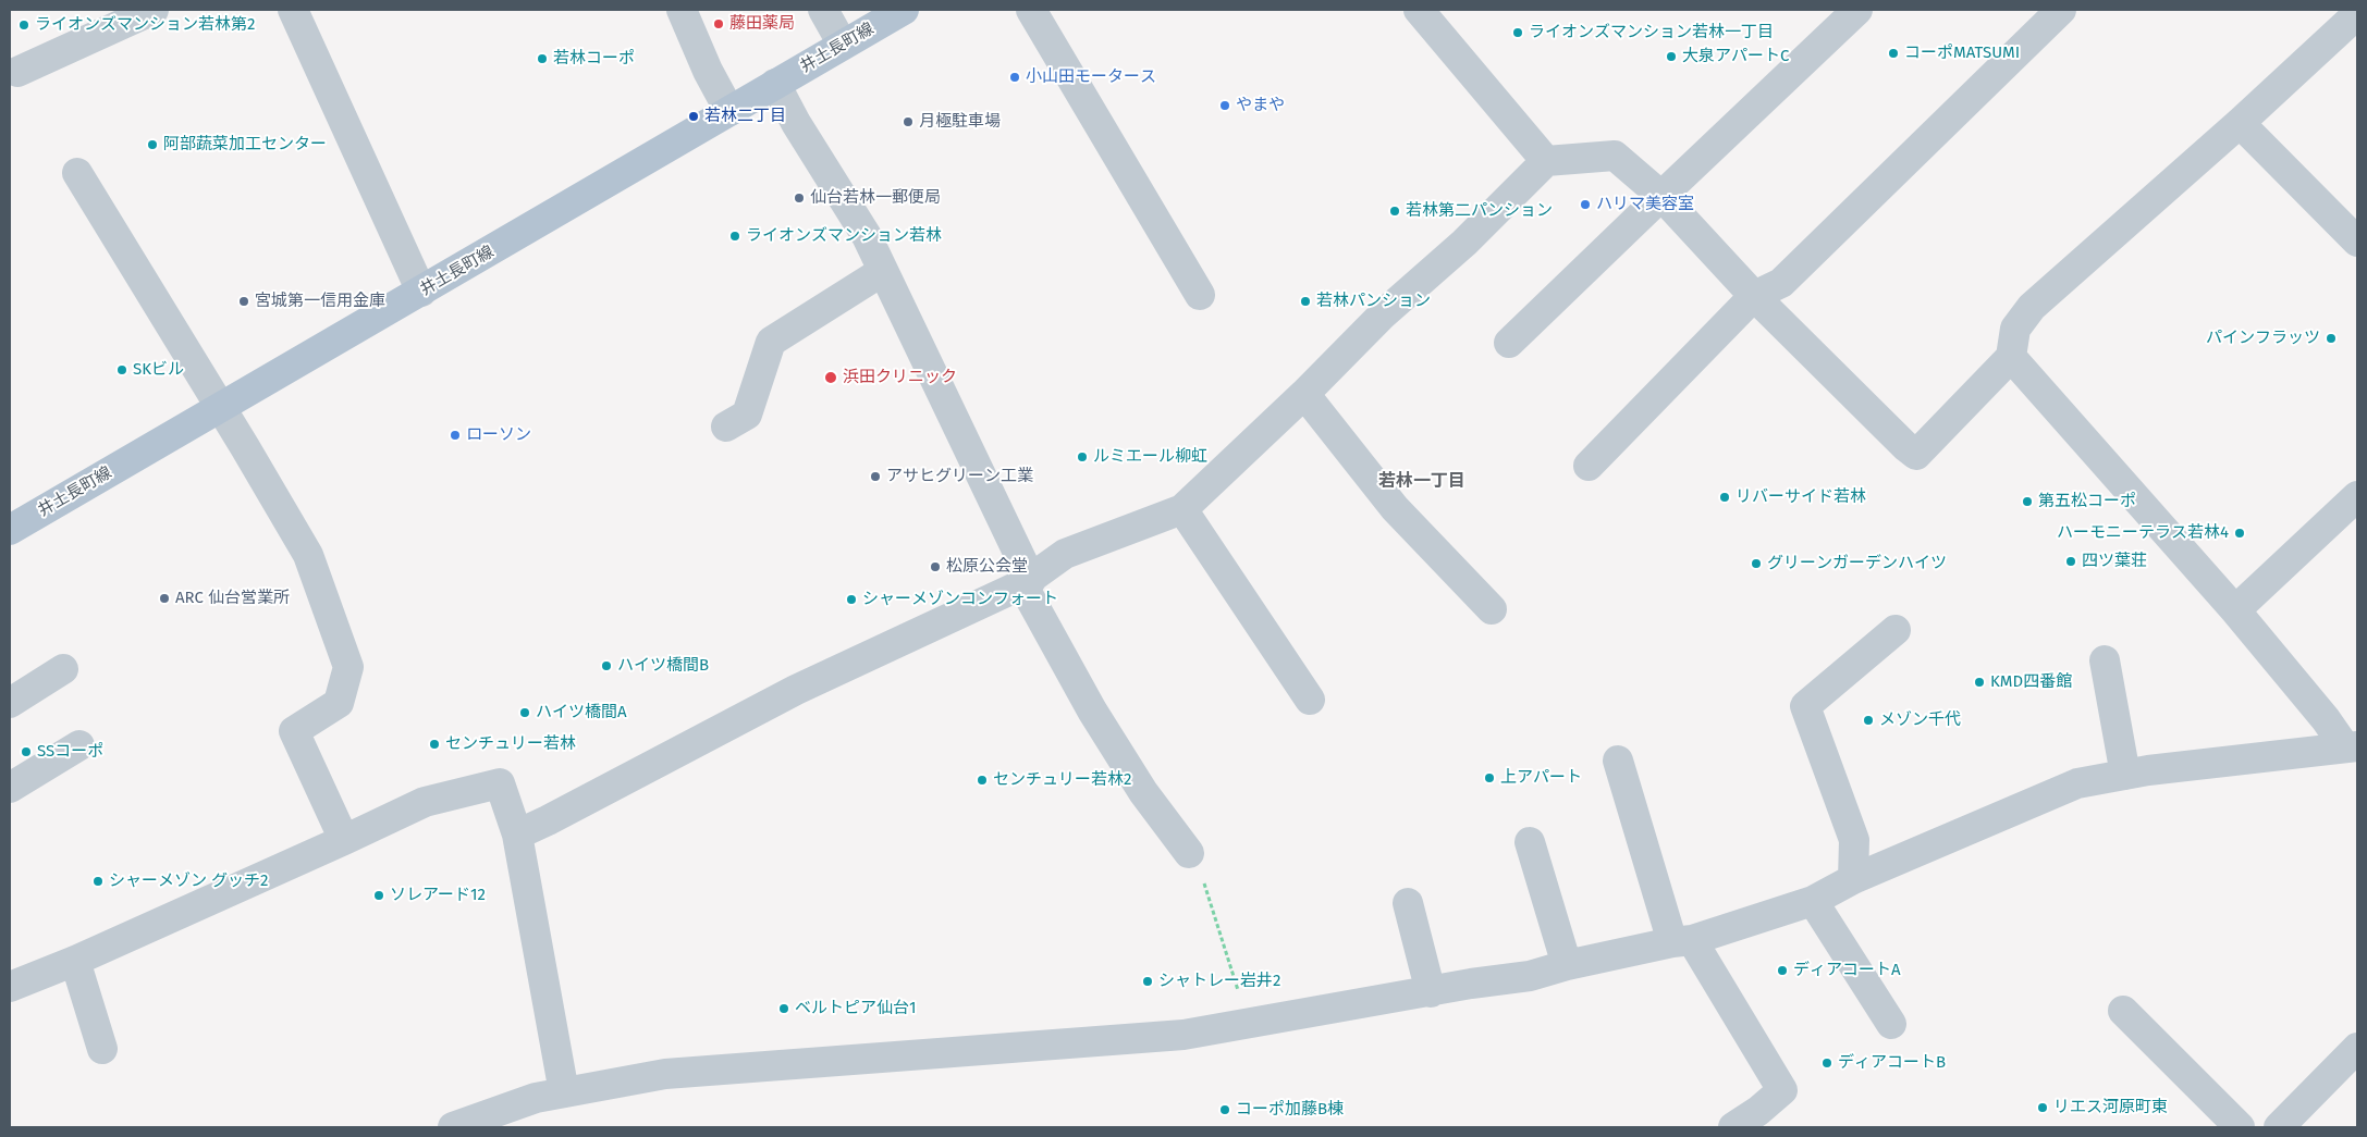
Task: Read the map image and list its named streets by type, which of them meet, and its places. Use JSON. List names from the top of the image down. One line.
{"streets":{"main road":["井土長町線"]},"districts":["若林一丁目"],"places":["藤田薬局","ライオンズマンション若林第2","ライオンズマンション若林一丁目","コーポMATSUMI","大泉アパートC","若林コーポ","小山田モータース","やまや","若林二丁目","月極駐車場","阿部蔬菜加工センター","仙台若林一郵便局","ハリマ美容室","若林第二パンション","ライオンズマンション若林","宮城第一信用金庫","若林パンション","パインフラッツ","SKビル","浜田クリニック","ローソン","ルミエール柳虹","アサヒグリーン工業","リバーサイド若林","第五松コーポ","ハーモニーテラス若林4","四ツ葉荘","グリーンガーデンハイツ","松原公会堂","ARC 仙台営業所","シャーメゾンコンフォート","ハイツ橋間B","KMD四番館","ハイツ橋間A","メゾン千代","センチュリー若林","SSコーポ","上アパート","センチュリー若林2","シャーメゾン グッチ2","ソレアード12","ディアコートA","シャトレー岩井2","ベルトピア仙台1","ディアコートB","リエス河原町東","コーポ加藤B棟"]}
